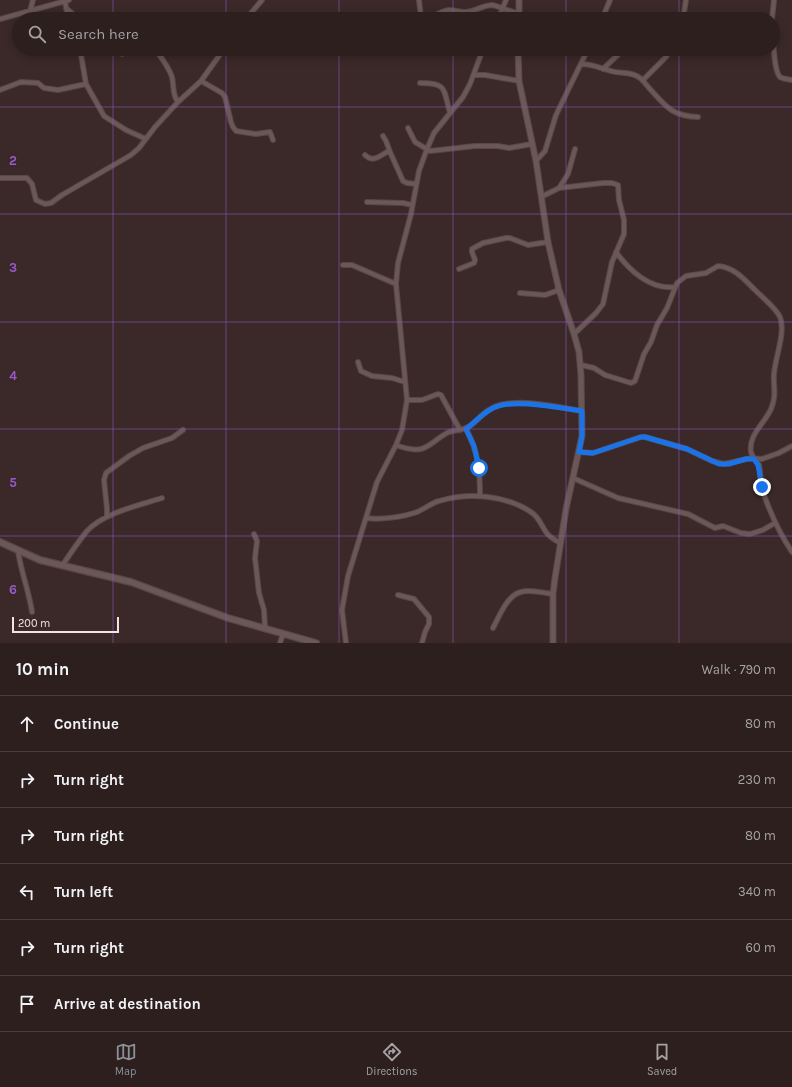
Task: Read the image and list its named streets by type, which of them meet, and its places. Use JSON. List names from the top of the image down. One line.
{"scale_bar":"200 m","page":{"search":"Search here","scale":"200 m","heading":["10 min","Walk · 790 m"],"list":[["Continue","80 m"],["Turn right","230 m"],["Turn right","80 m"],["Turn left","340 m"],["Turn right","60 m"],"Arrive at destination"],"nav":["Map","Directions","Saved"]},"grid":{"rows":["2","3","4","5","6"]}}
